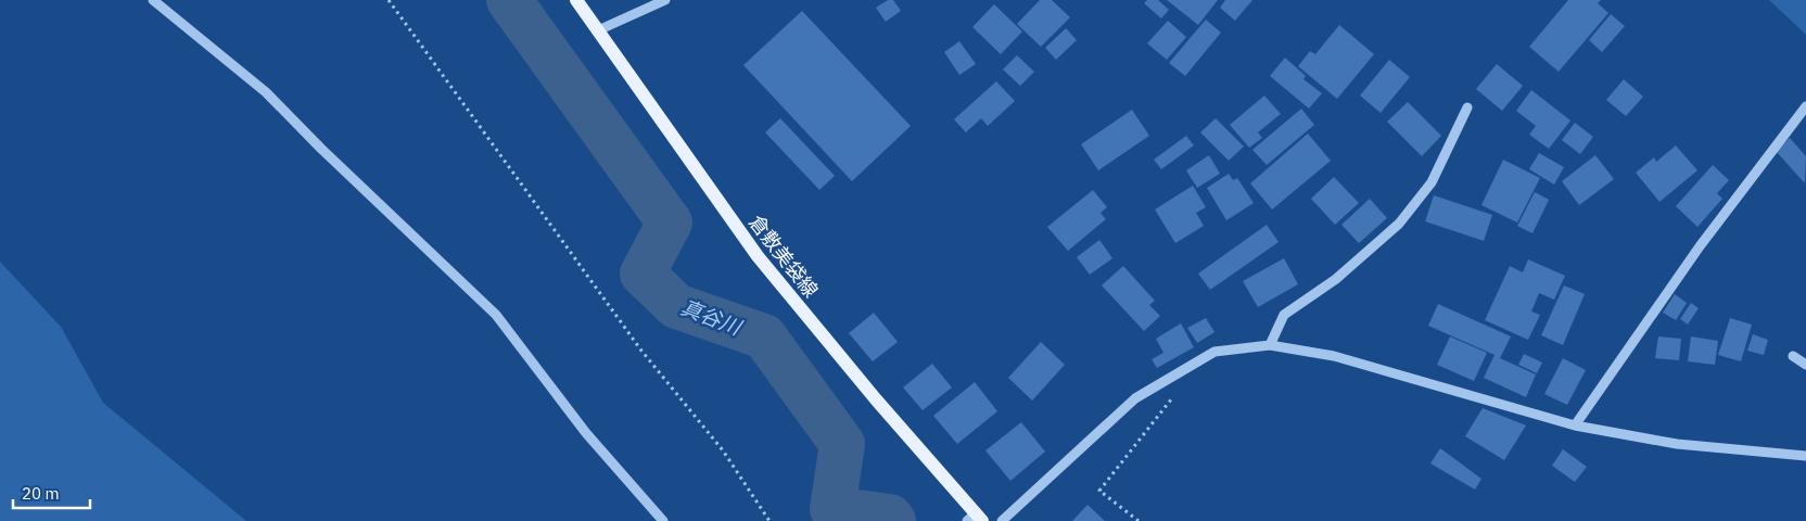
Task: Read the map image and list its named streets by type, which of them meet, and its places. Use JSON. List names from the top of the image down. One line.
{"streets":{"main road":["倉敷美袋線"]},"water":["真谷川"],"scale_bar":"20 m"}
